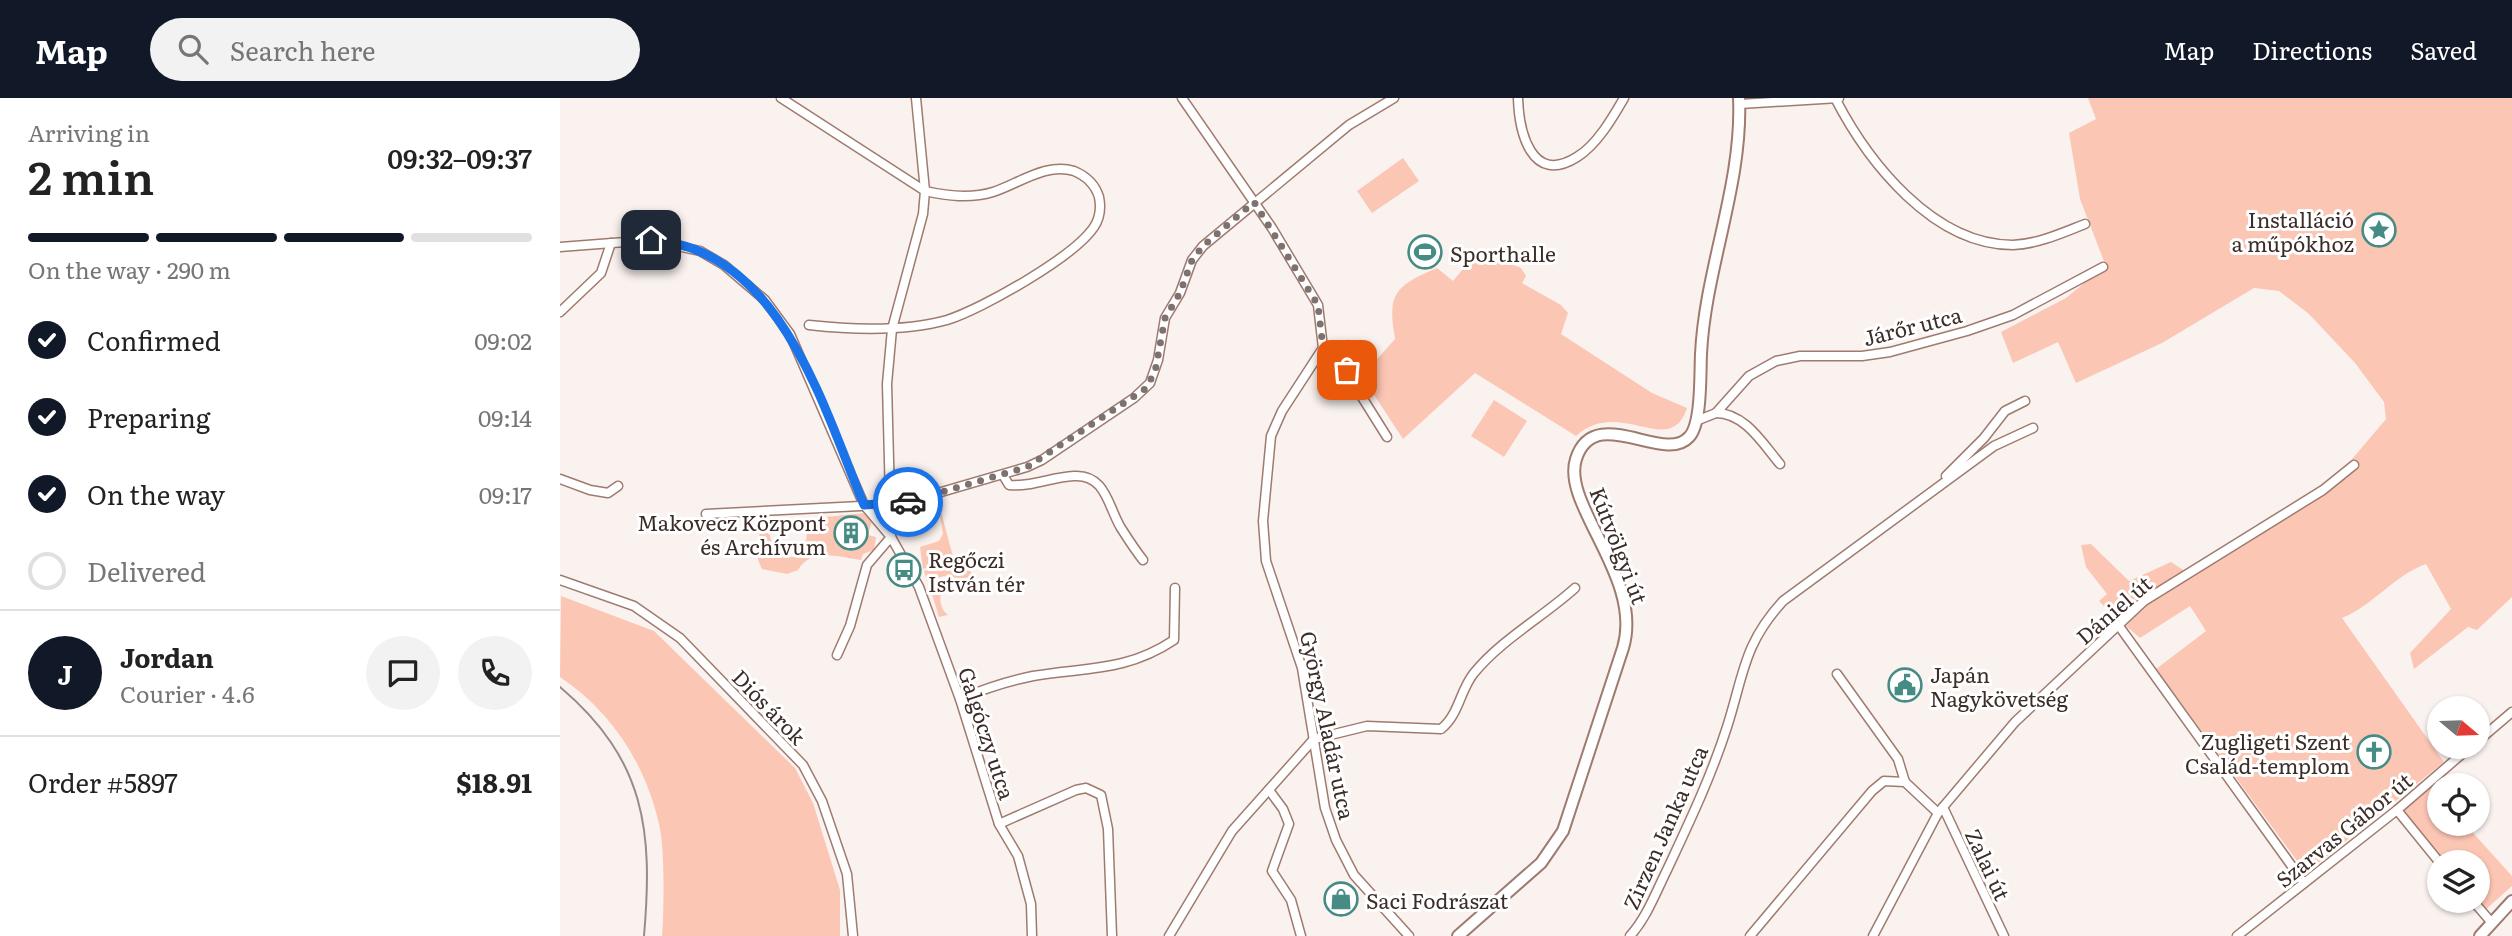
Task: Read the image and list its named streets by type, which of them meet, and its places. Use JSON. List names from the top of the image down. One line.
{"streets":{"street":["Járőr utca","Kútvölgyi út","Dániel út","Diós árok","György Aladár utca","Galgóczy utca","Zirzen Janka utca","Szarvas Gábor út","Zalai út"]},"crossings":[["Járőr utca","Kútvölgyi út"],["Dániel út","Zalai út"]],"places":{"place":["Installáció a műpókhoz"],"sports":["Sporthalle"],"building":["Makovecz Központ és Archívum"],"bus stop":["Regőczi István tér"],"public building":["Japán Nagykövetség"],"church":["Zugligeti Szent Család-templom"],"shop":["Saci Fodrászat"]},"north":"right","page":{"header":"Map","search":"Search here","nav":["Map","Directions","Saved"],"heading":["2 min","Arriving in","09:32–09:37"],"panel":["Jordan","Courier · 4.6","Order #5897","$18.91"],"bar":"On the way · 290 m","list":[["Confirmed","09:02"],["Preparing","09:14"],["On the way","09:17"],"Delivered"],"round":"J"}}
